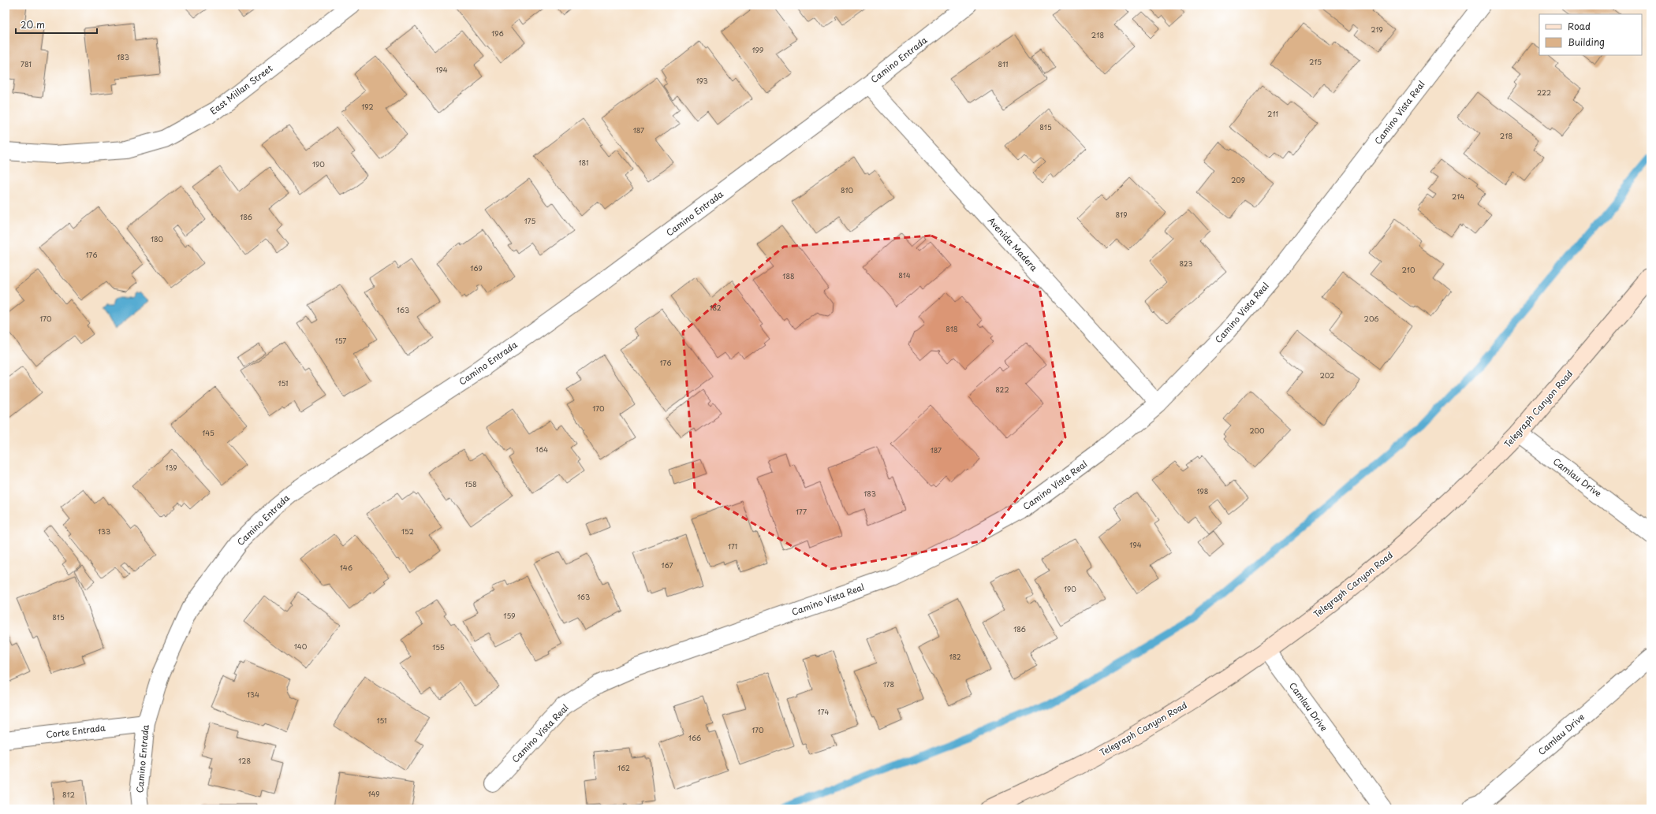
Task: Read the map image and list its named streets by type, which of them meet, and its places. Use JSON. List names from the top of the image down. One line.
{"streets":{"street":["Camino Entrada","East Millan Street","Camino Vista Real","Avenida Madera","Telegraph Canyon Road","Camlau Drive","Corte Entrada"]},"crossings":[["Camino Entrada","Avenida Madera"],["Camino Entrada","Corte Entrada"],["Camino Vista Real","Avenida Madera"],["Telegraph Canyon Road","Camlau Drive"]],"house_numbers":["219","196","218","199","183","215","781","811","194","193","222","192","211","815","187","218","181","190","209","810","214","819","186","175","180","176","823","169","210","814","188","182","163","170","206","818","157","176","202","151","822","170","200","145","164","187","139","158","198","183","177","133","152","194","171","167","146","190","163","159","815","186","140","155","182","178","134","174","151","170","166","128","162","149","812"],"legend":["Road","Building"],"scale_bar":"20 m"}
